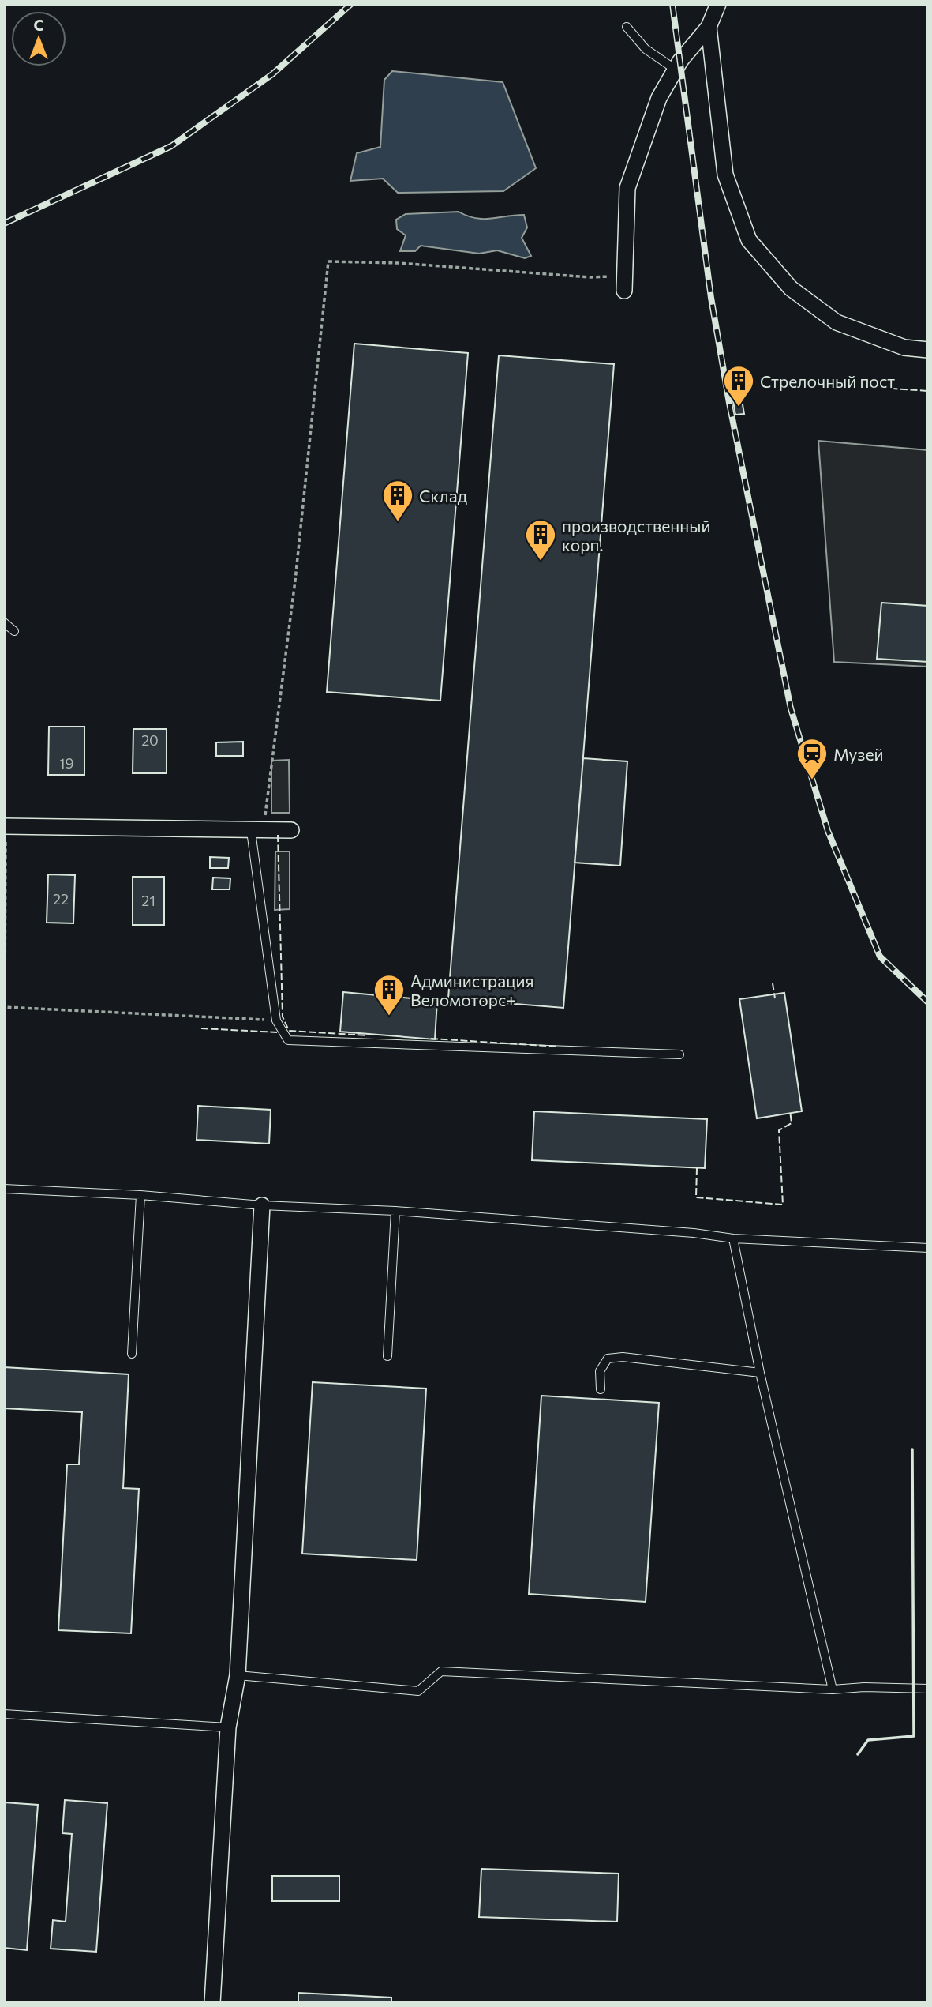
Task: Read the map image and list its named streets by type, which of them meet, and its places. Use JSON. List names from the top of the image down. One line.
{"places":{"building":["Стрелочный пост","Склад","производственный корп.","Администрация Веломоторс+"],"station":["Музей"]},"house_numbers":["20","19","22","21"],"north":"top"}
